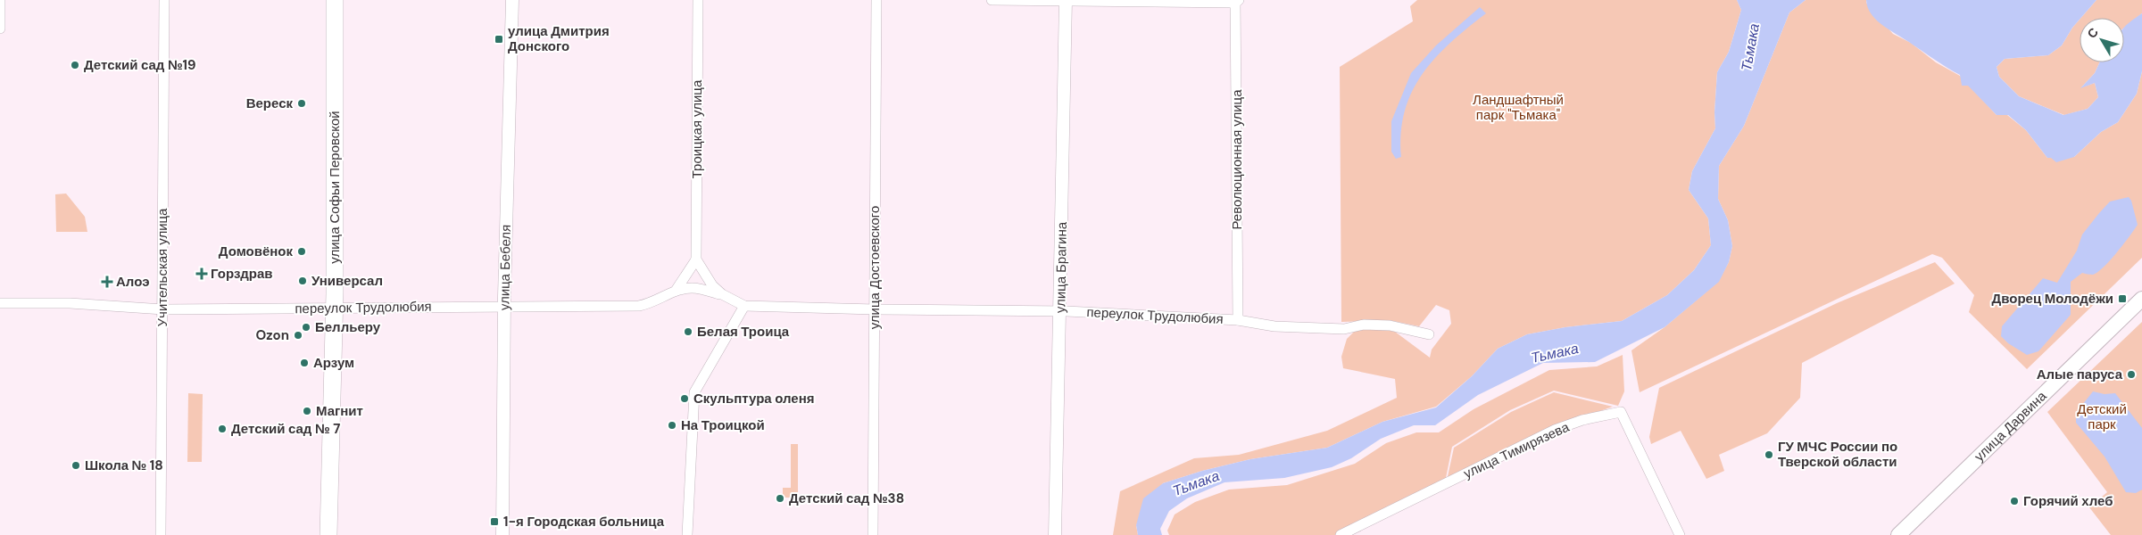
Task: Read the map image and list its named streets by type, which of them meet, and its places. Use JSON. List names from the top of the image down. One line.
{"streets":{"main road":["улица Софьи Перовской","улица Дарвина"],"street":["Троицкая улица","Революционная улица","Учительская улица","улица Бебеля","улица Достоевского","улица Брагина","переулок Трудолюбия","улица Тимирязева"]},"crossings":[["Троицкая улица","переулок Трудолюбия"],["Революционная улица","переулок Трудолюбия"],["улица Софьи Перовской","переулок Трудолюбия"],["Учительская улица","переулок Трудолюбия"],["улица Бебеля","переулок Трудолюбия"],["улица Достоевского","переулок Трудолюбия"],["улица Брагина","переулок Трудолюбия"]],"water":["Тьмака"],"parks":["Ландшафтный парк \"Тьмака\"","Детский парк"],"places":{"transit":["улица Дмитрия Донского","Дворец Молодёжи","1-я Городская больница"],"other":["Детский сад №19","Вереск","Домовёнок","Универсал","Белльеру","Белая Троица","Ozon","Арзум","Алые паруса","Скульптура оленя","Магнит","На Троицкой","Детский сад № 7","ГУ МЧС России по Тверской области","Школа № 18","Детский сад №38","Горячий хлеб"],"health":["Горздрав","Алоэ"]},"north":"top left"}
